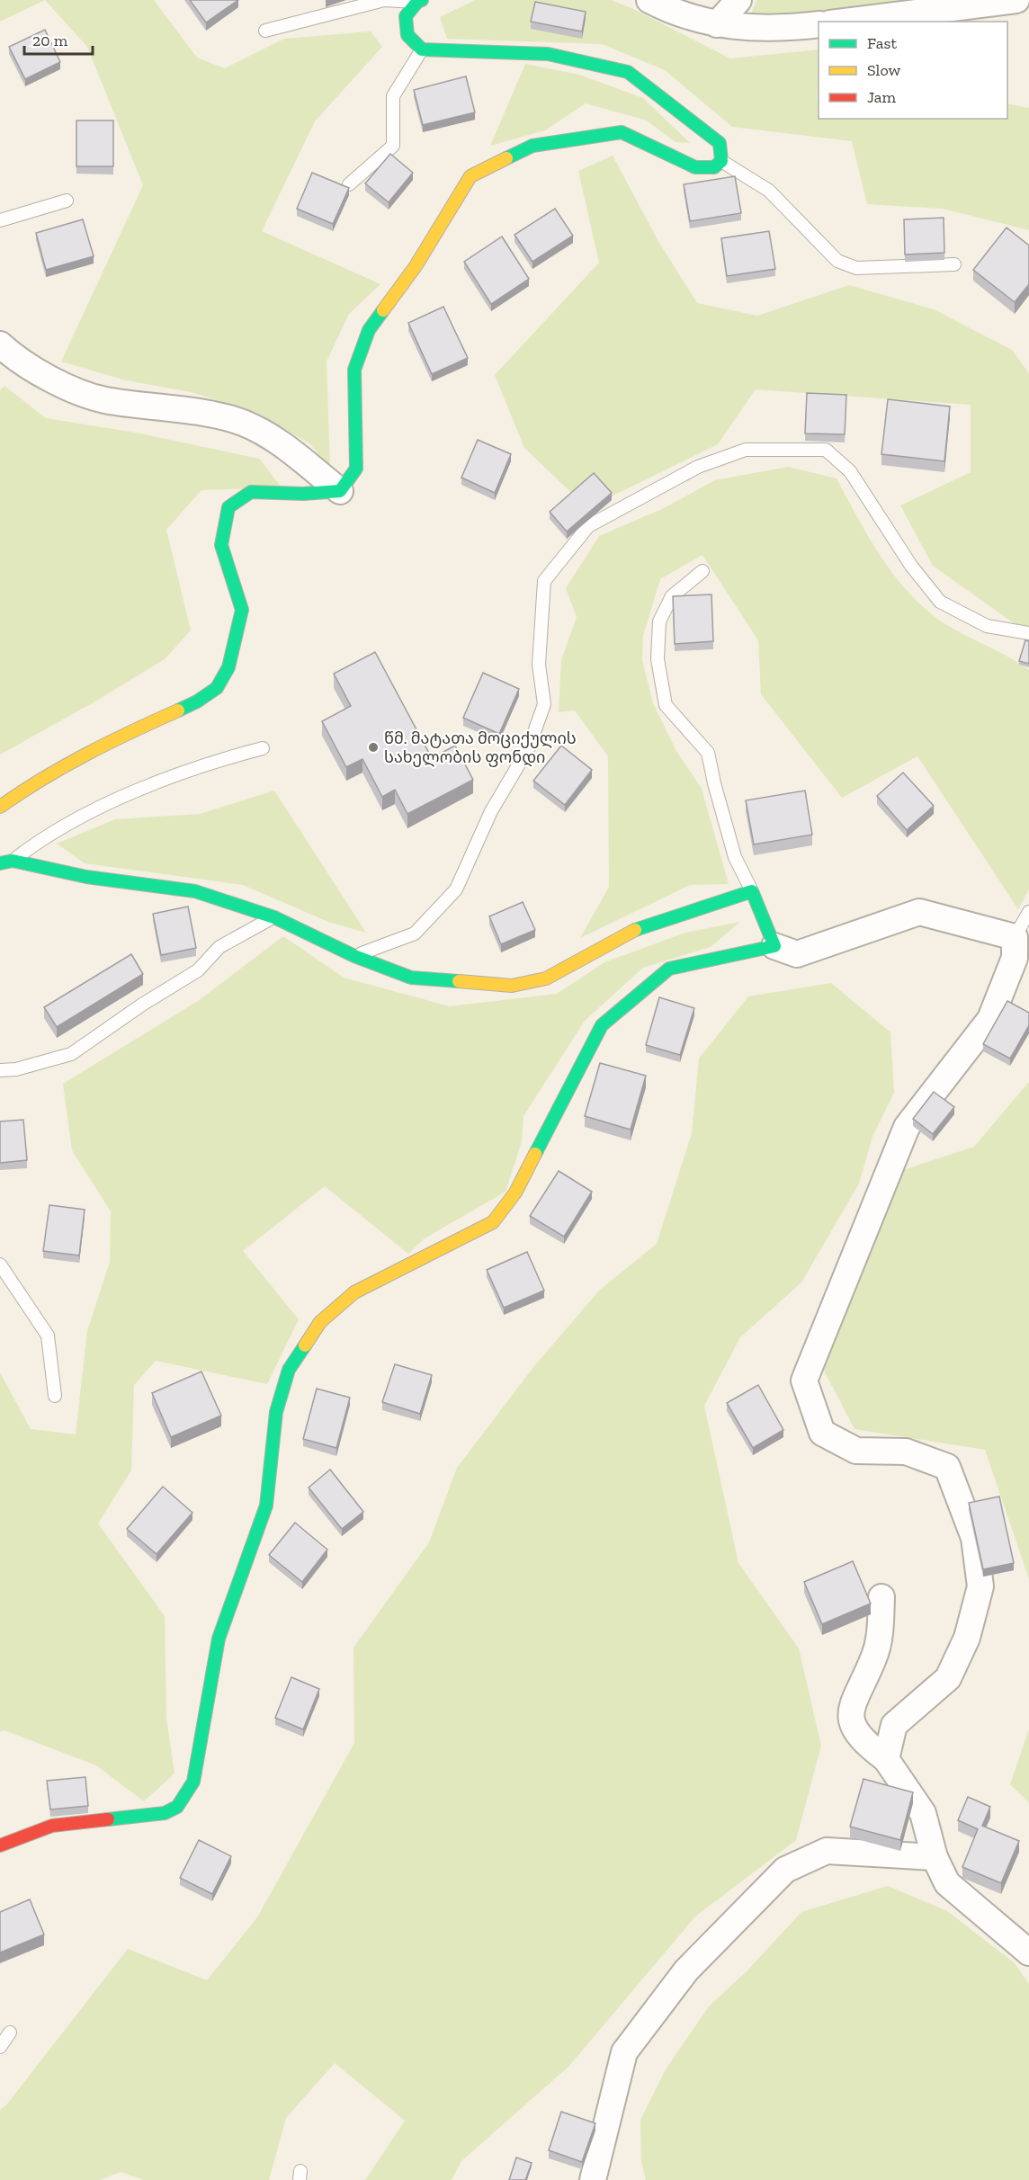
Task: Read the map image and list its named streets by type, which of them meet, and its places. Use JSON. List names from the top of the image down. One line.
{"places":["წმ. მატათა მოციქულის სახელობის ფონდი"],"legend":["Fast","Slow","Jam"],"scale_bar":"20 m"}
